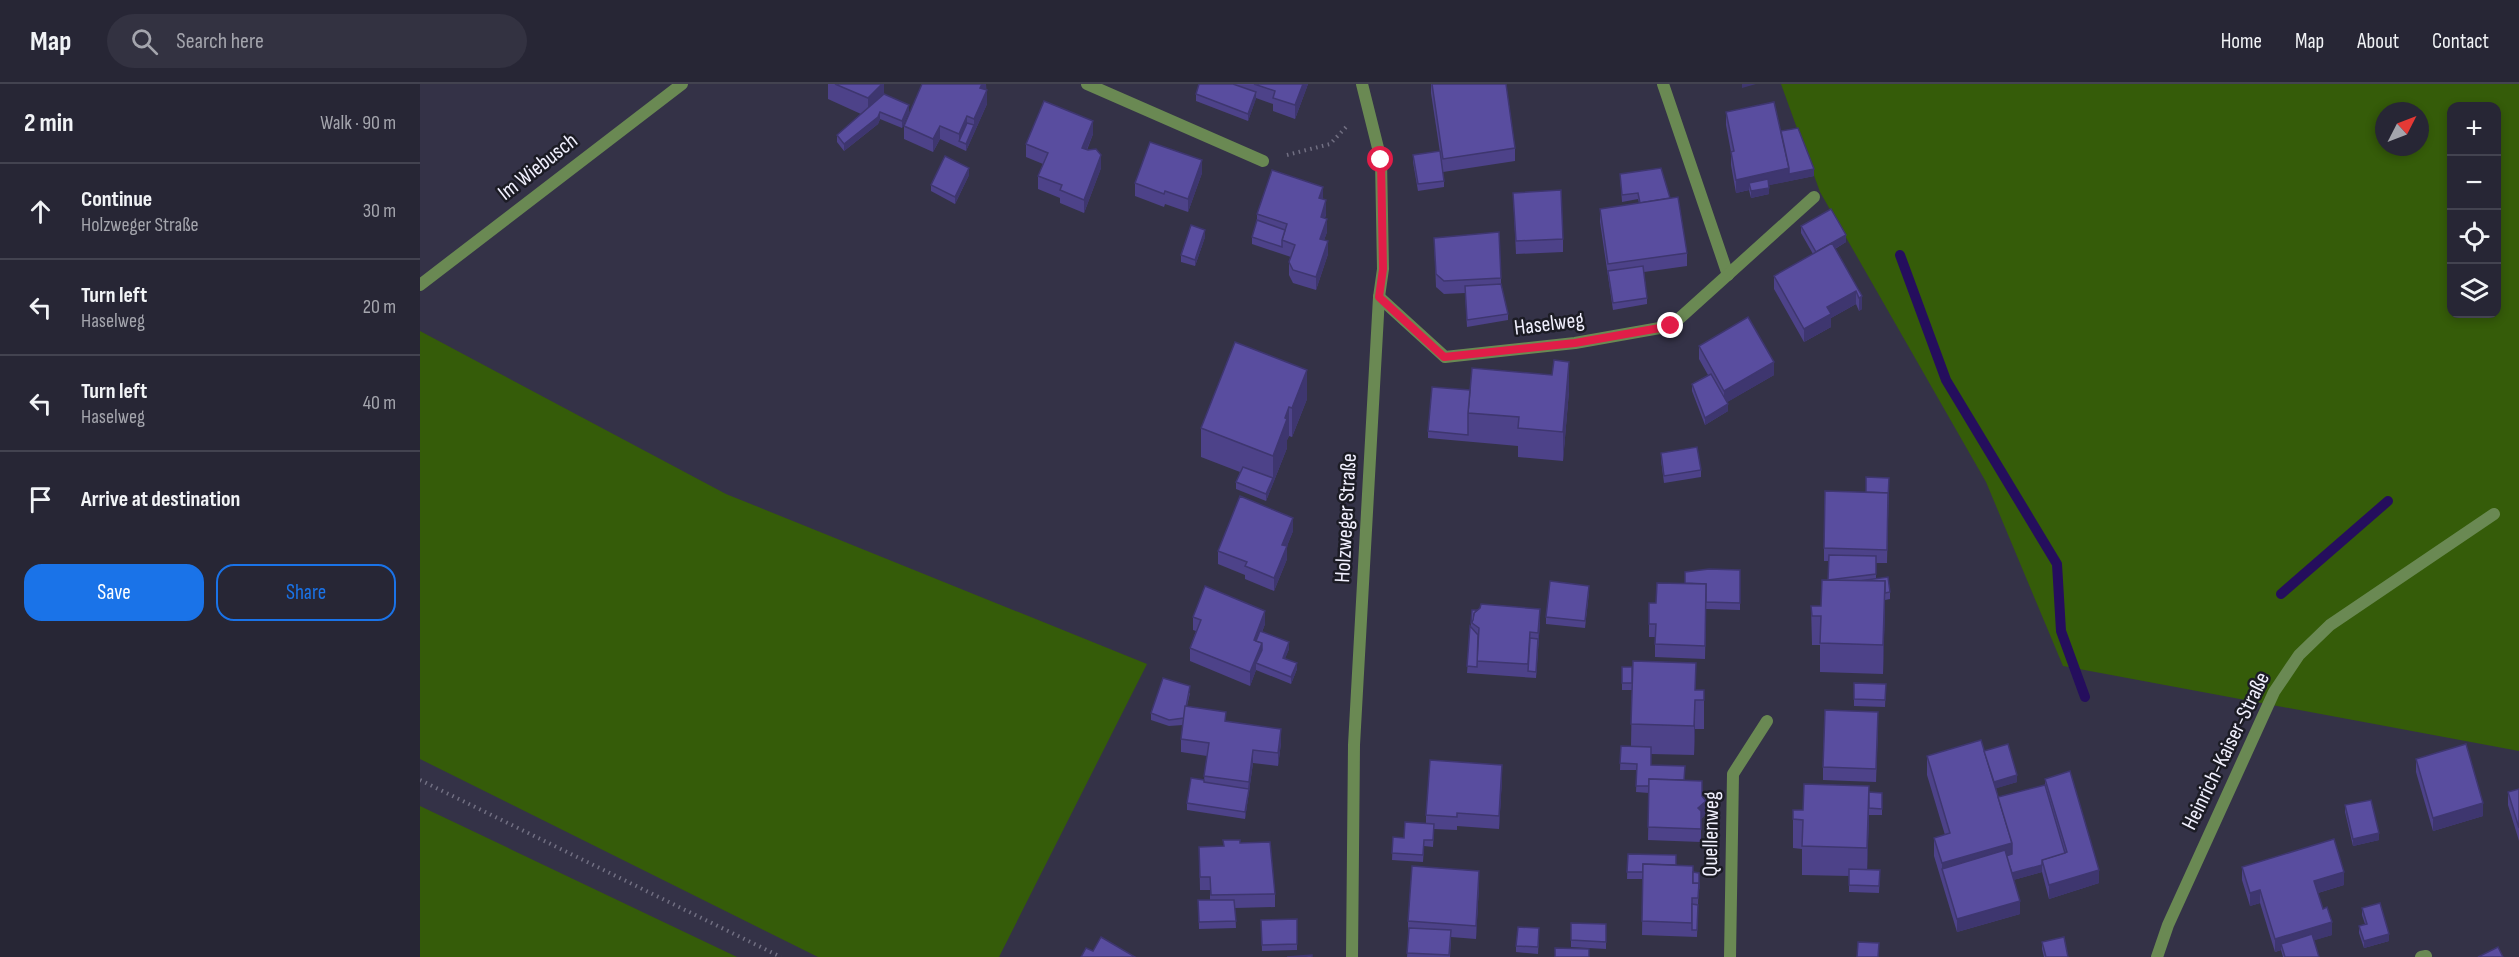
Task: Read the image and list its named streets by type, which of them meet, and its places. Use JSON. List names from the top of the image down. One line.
{"streets":{"street":["Im Wiebusch","Haselweg","Holzweger Straße","Heinrich-Kaiser-Straße","Quellenweg"]},"crossings":[["Haselweg","Holzweger Straße"]],"north":"top right","page":{"header":"Map","search":"Search here","nav":["Home","Map","About","Contact"],"heading":["2 min","Walk · 90 m"],"map_buttons":["+","−"],"list":[["Continue","Holzweger Straße","30 m"],["Turn left","Haselweg","20 m"],["Turn left","Haselweg","40 m"],"Arrive at destination"],"buttons":["Save","Share"]}}
